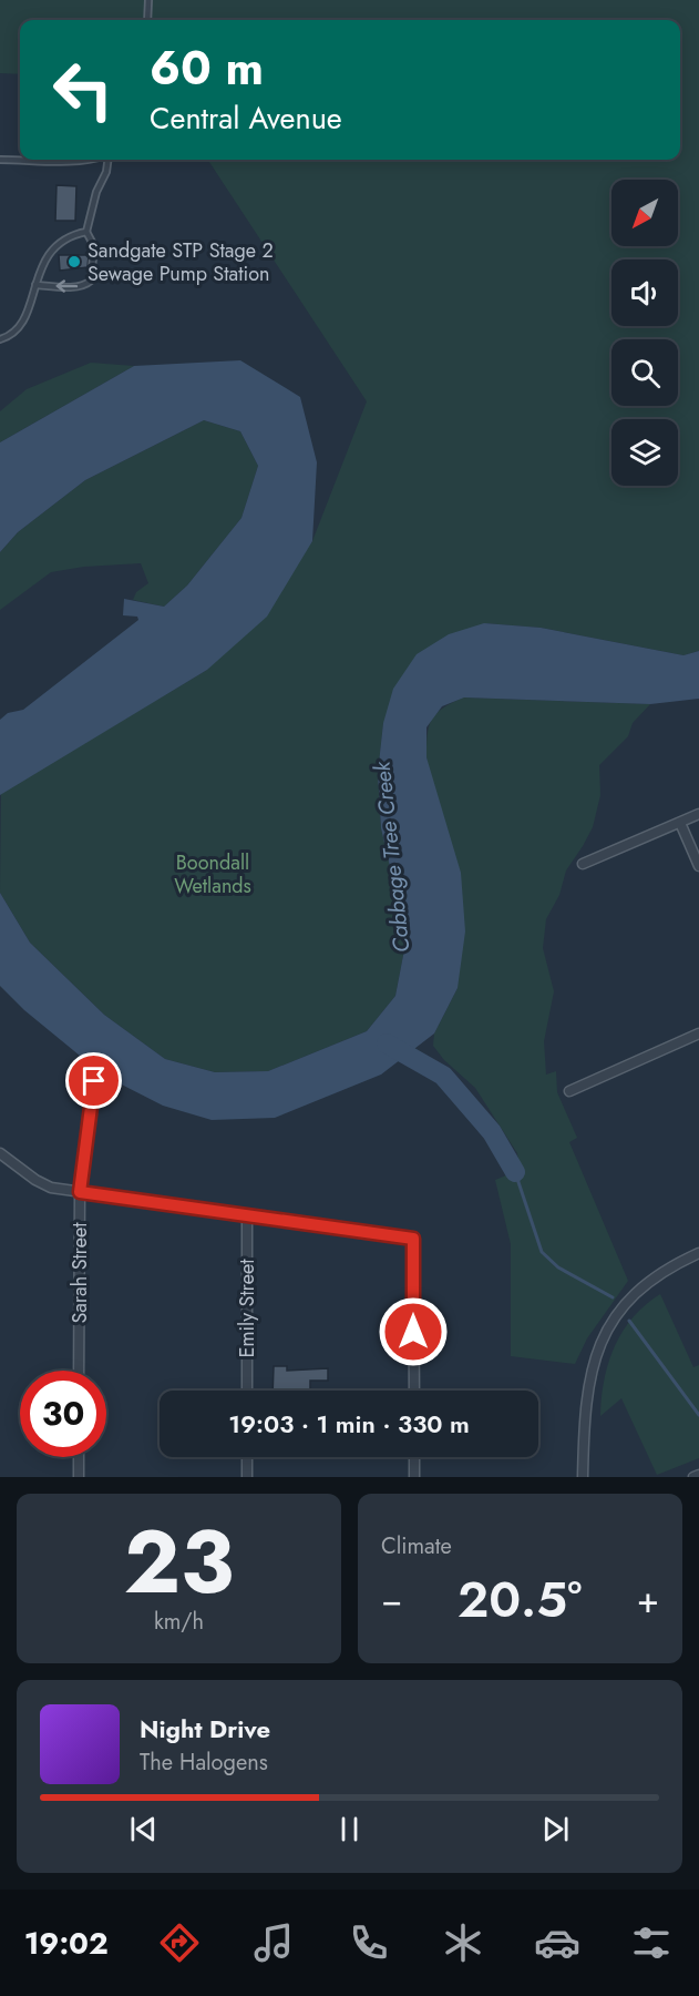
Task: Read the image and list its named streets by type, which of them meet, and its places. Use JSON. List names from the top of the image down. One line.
{"streets":{"street":["Sarah Street","Emily Street"]},"water":["Cabbage Tree Creek"],"parks":["Boondall Wetlands"],"places":["Sandgate STP Stage 2 Sewage Pump Station"],"north":"bottom left","page":{"turn":["60 m","Central Avenue"],"limit":"30","trip":"19:03 · 1 min · 330 m","tile":[["23","km/h"],"Climate"],"heat":["−","20.5°","+"],"song":["Night Drive","The Halogens"],"tabs":"19:02"}}
